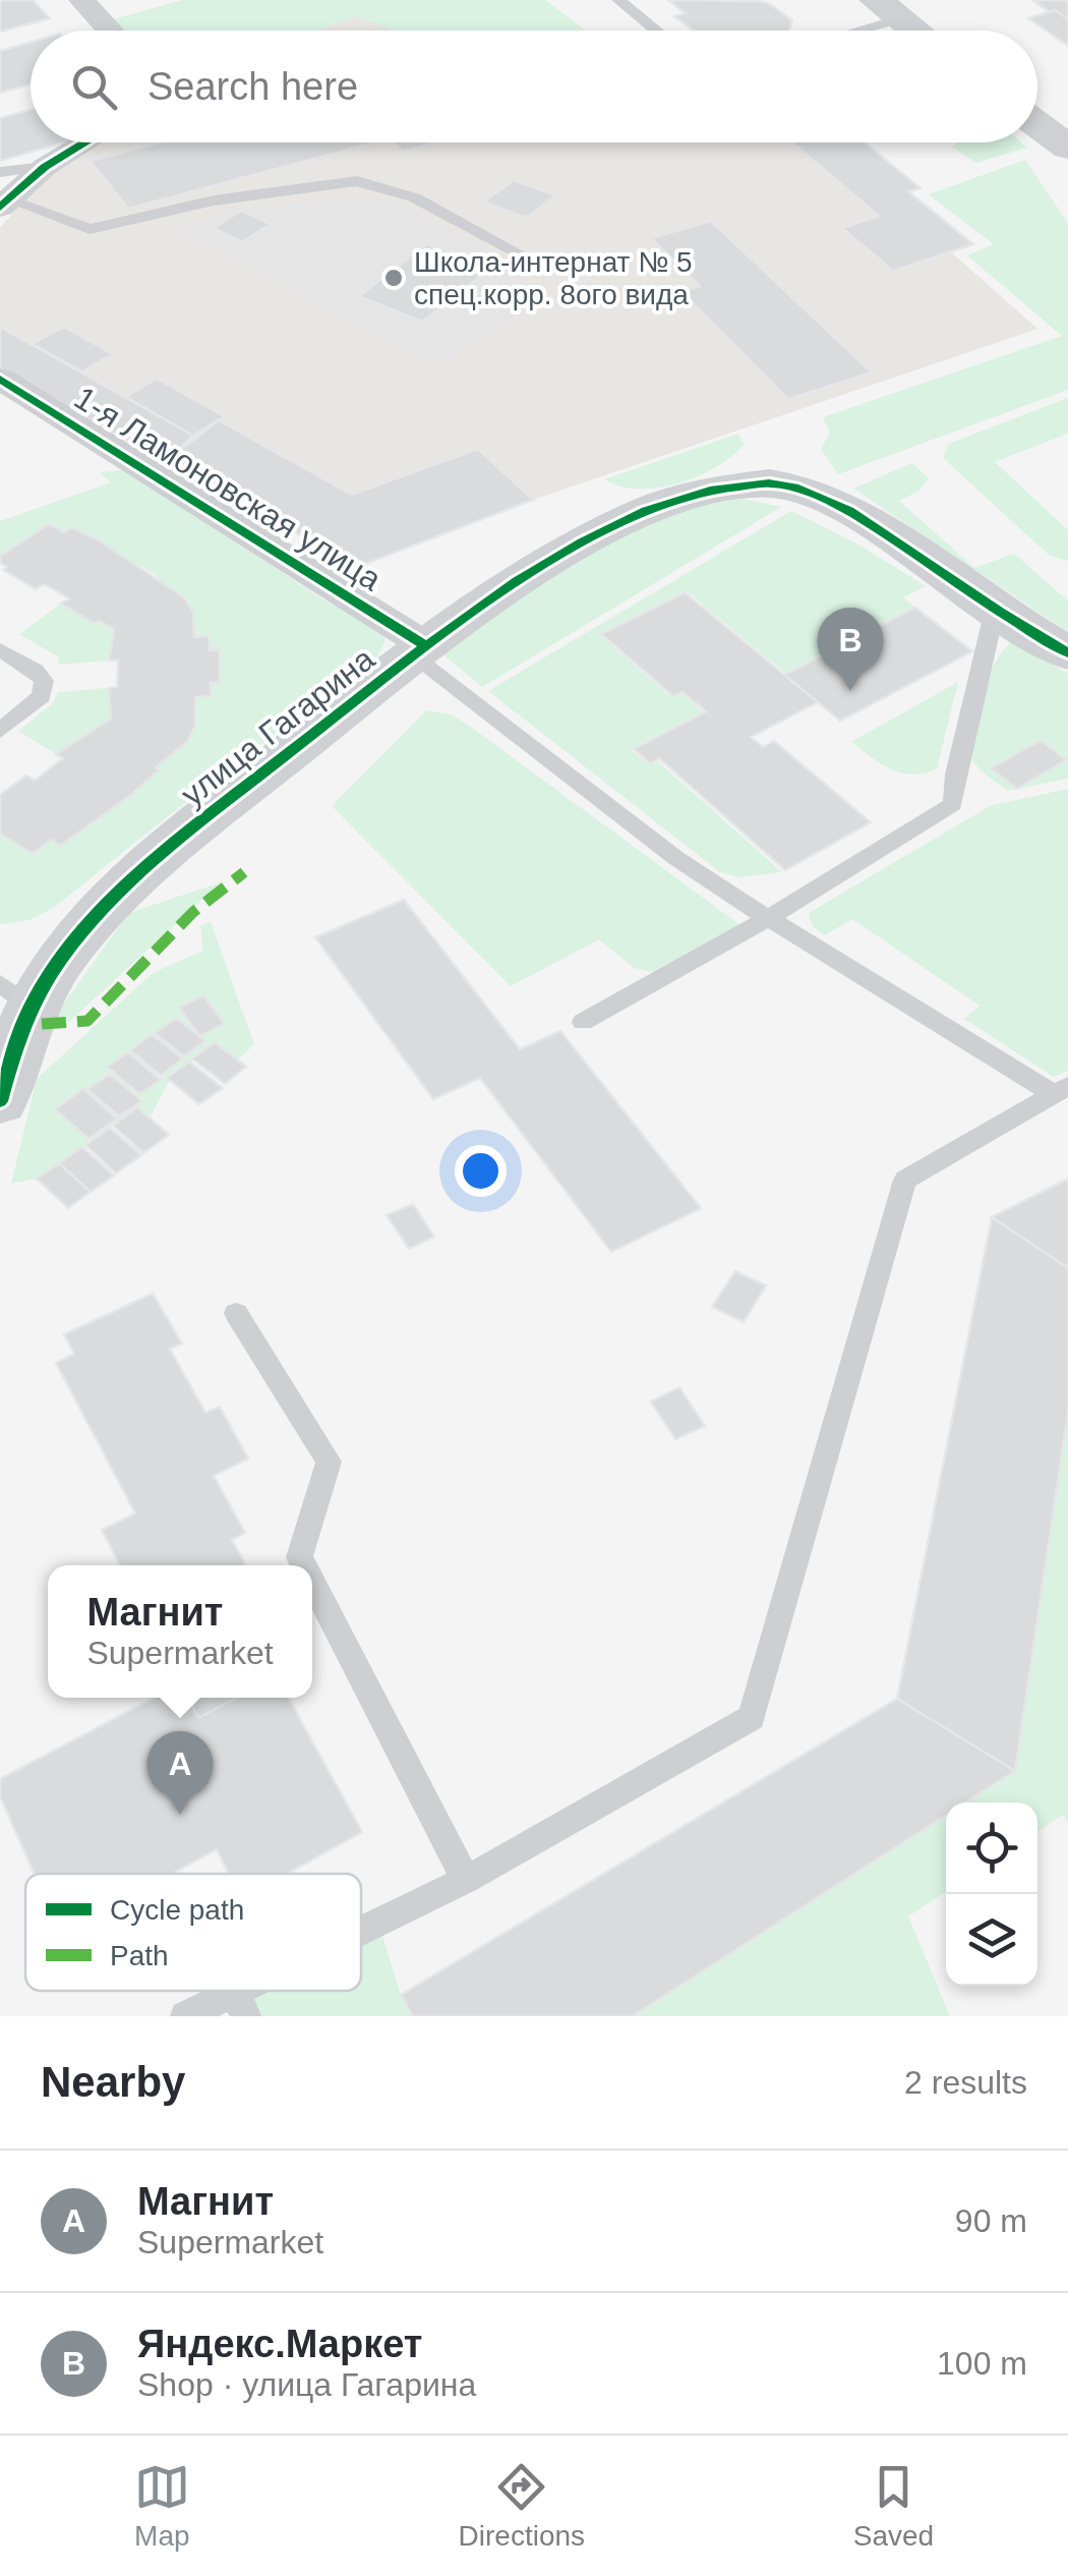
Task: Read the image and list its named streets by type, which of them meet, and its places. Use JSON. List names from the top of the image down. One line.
{"streets":{"street":["1-я Ламоновская улица","улица Гагарина"]},"crossings":[["1-я Ламоновская улица","улица Гагарина"]],"places":["Школа-интернат № 5 спец.корр. 8ого вида"],"legend":["Cycle path","Path"],"page":{"search":"Search here","pins":["B","A"],"popup":["Магнит","Supermarket"],"heading":["Nearby","2 results"],"list":[{"mark":"A","name":"Магнит","note":"Supermarket","value":"90 m"},{"mark":"B","name":"Яндекс.Маркет","note":"Shop · улица Гагарина","value":"100 m"}],"nav":["Map","Directions","Saved"]}}
